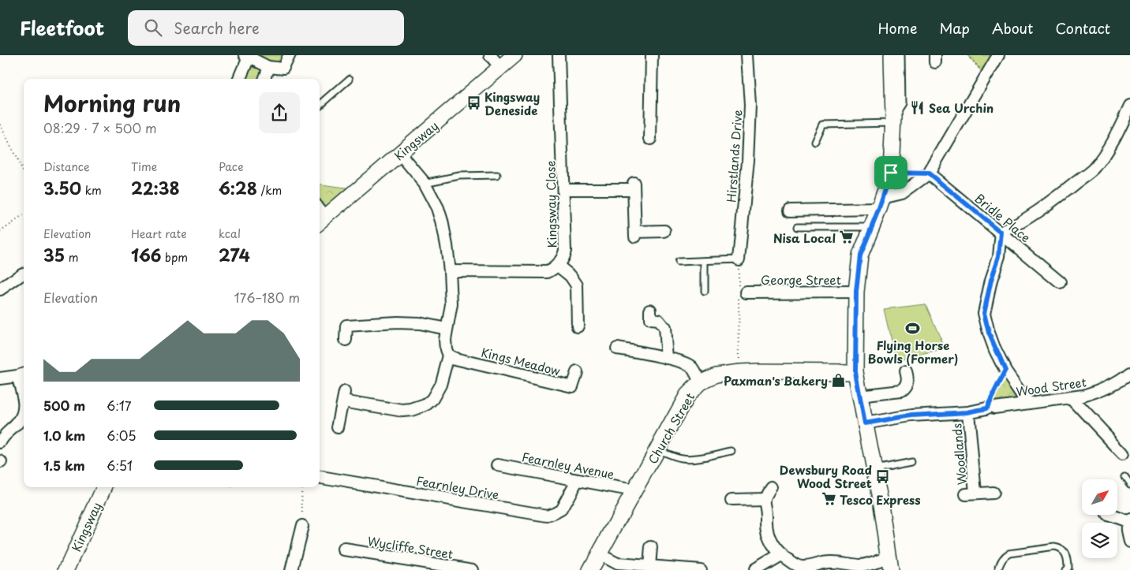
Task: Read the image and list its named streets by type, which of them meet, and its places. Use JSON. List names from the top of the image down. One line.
{"streets":{"street":["Kingsway","Hirstlands Drive","Kingsway Close","Bridle Place","George Street","Kings Meadow","Wood Street","Church Street","Woodlands","Fearnley Avenue","Fearnley Drive","Wycliffe Street"]},"crossings":[["Wood Street","Woodlands"],["Church Street","Fearnley Avenue"],["Fearnley Avenue","Fearnley Drive"]],"places":{"bus stop":["Kingsway Deneside","Dewsbury Road Wood Street"],"restaurant":["Sea Urchin"],"supermarket":["Nisa Local","Tesco Express"],"sports":["Flying Horse Bowls (Former)"],"shop":["Paxman's Bakery"]},"north":"top right","page":{"header":"Fleetfoot","search":"Search here","nav":["Home","Map","About","Contact"],"heading":["Morning run","08:29 · 7 × 500 m"],"stats":[["Distance","3.50 km"],["Time","22:38"],["Pace","6:28 /km"],["Elevation","35 m"],["Heart rate","166 bpm"],["kcal","274"]],"chart":["Elevation","176–180 m"],"list":[{"name":"500 m","note":"6:17"},{"name":"1.0 km","note":"6:05"},{"name":"1.5 km","note":"6:51"}]}}
